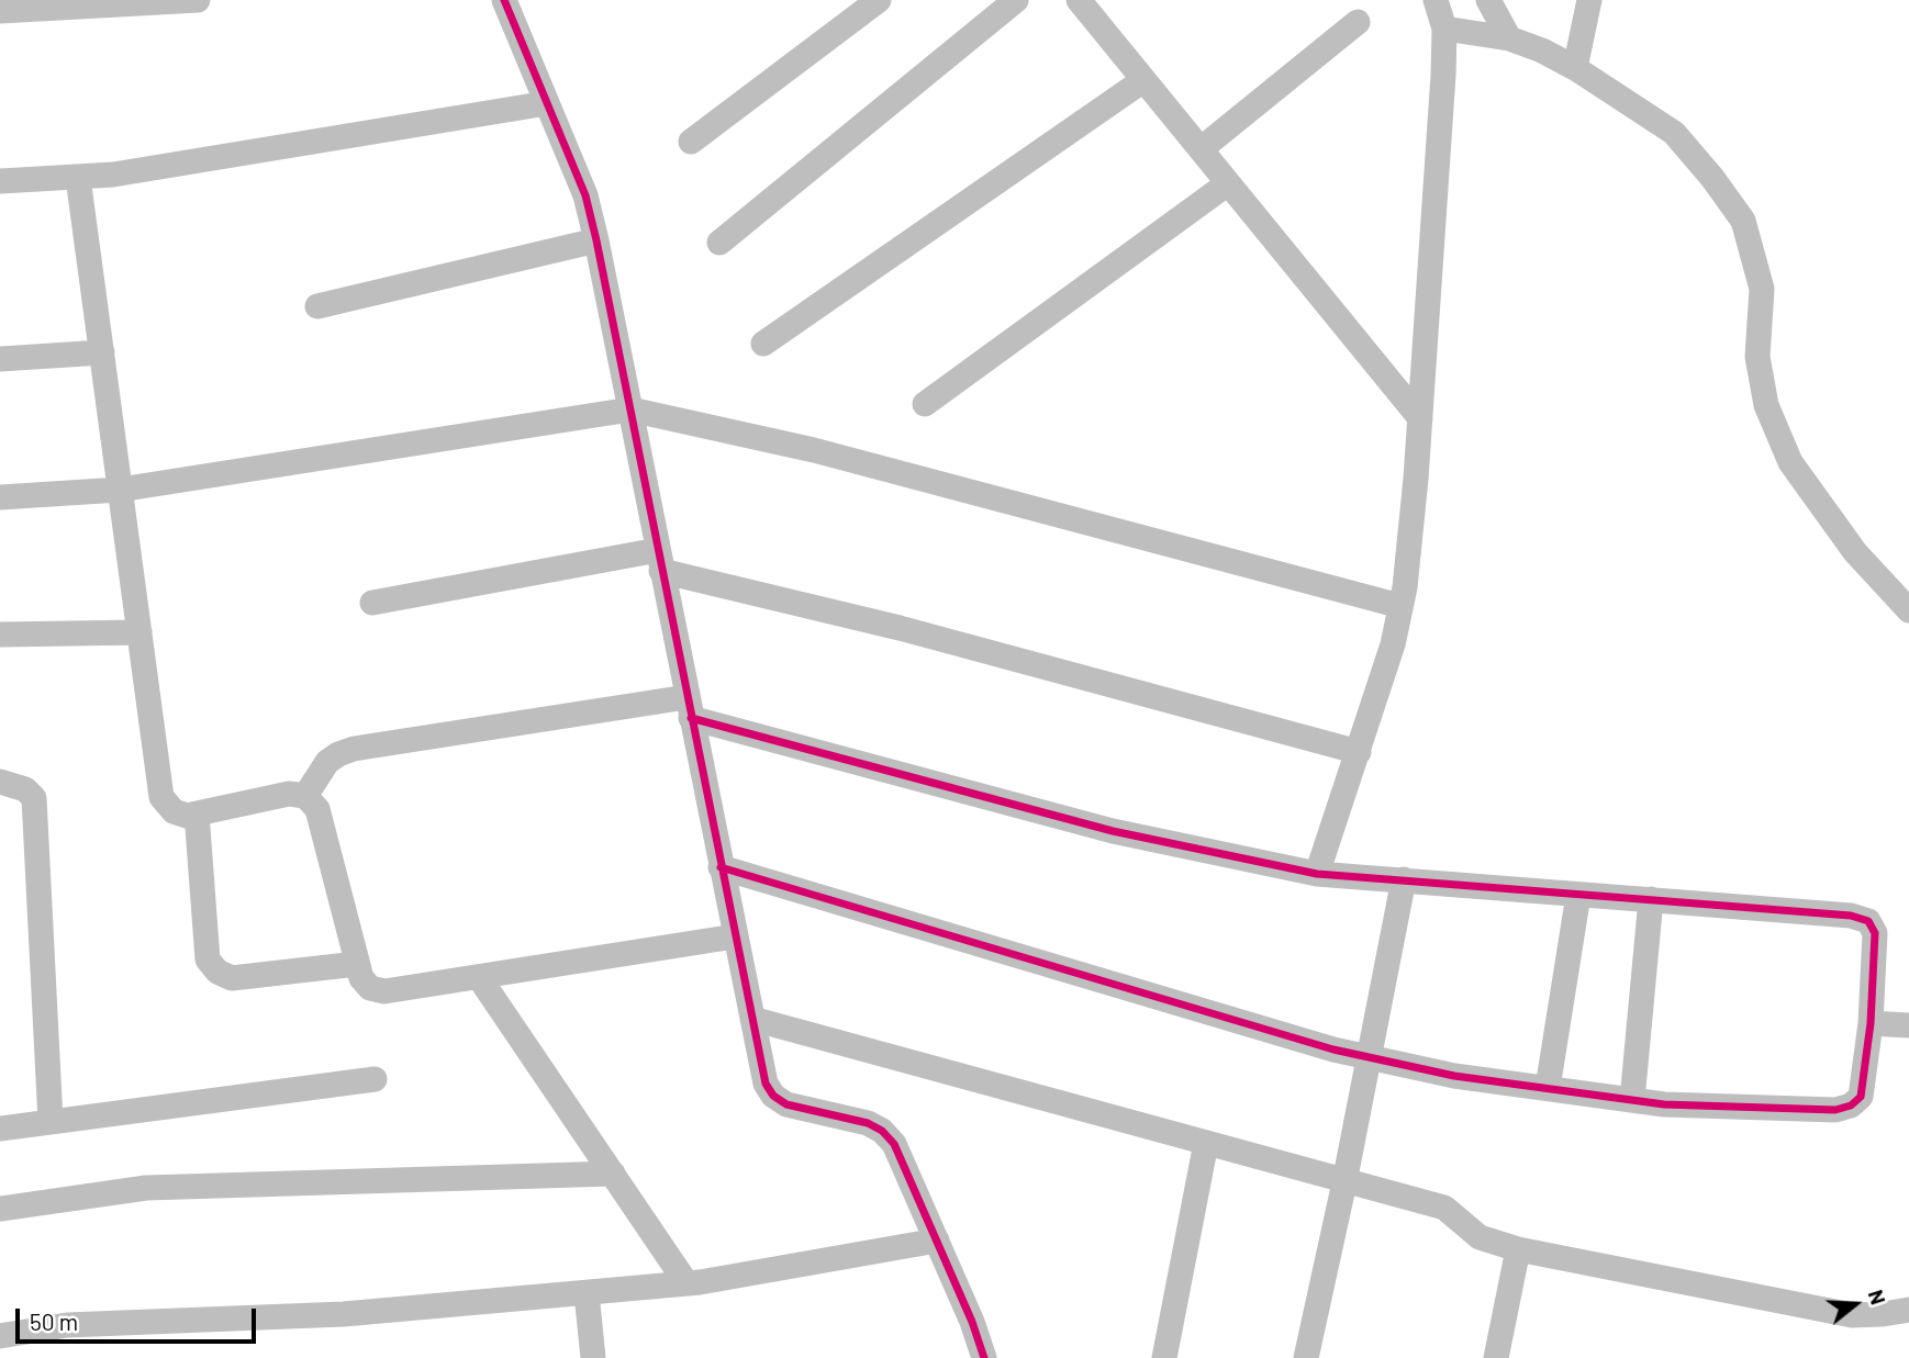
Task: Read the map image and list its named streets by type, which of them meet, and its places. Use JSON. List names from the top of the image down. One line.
{"scale_bar":"50 m","north":"right"}
